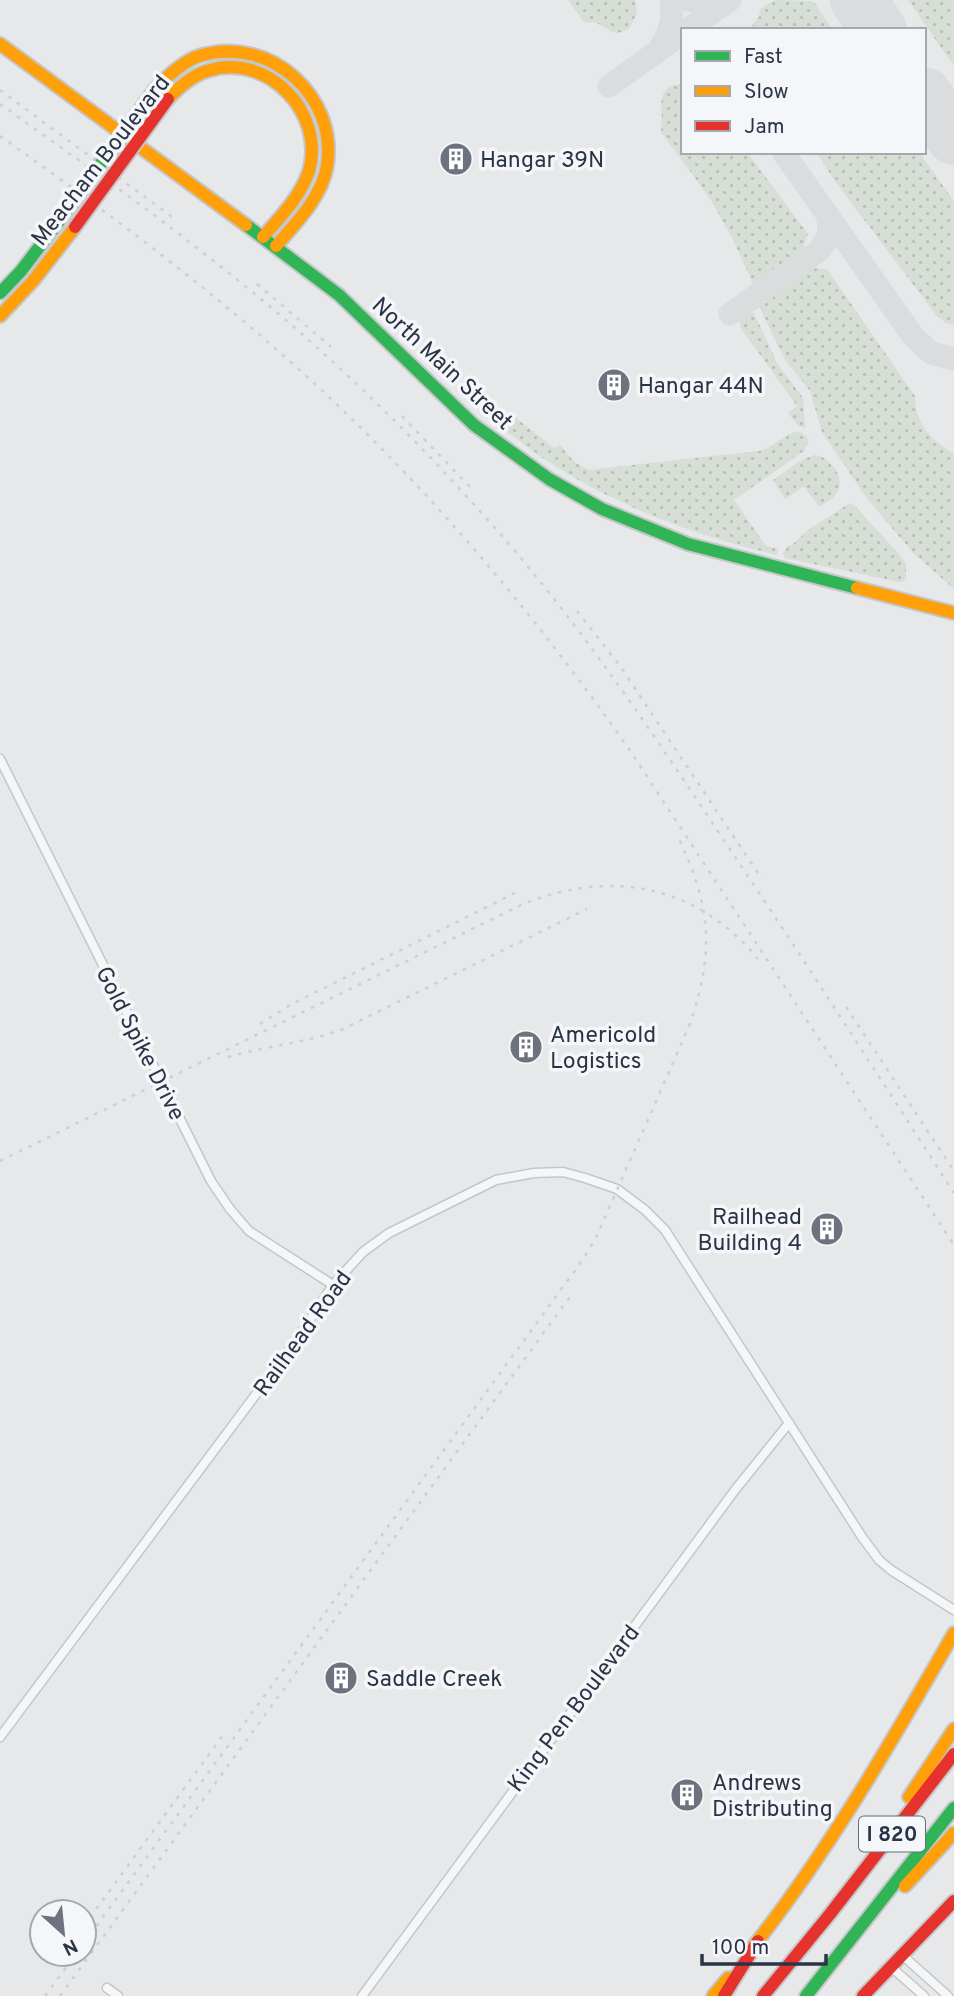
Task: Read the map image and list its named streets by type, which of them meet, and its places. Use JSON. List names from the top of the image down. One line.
{"streets":{"main road":["Meacham Boulevard","North Main Street","I 820"],"street":["Gold Spike Drive","Railhead Road","King Pen Boulevard"]},"crossings":[["Meacham Boulevard","North Main Street"],["Gold Spike Drive","Railhead Road"],["Railhead Road","King Pen Boulevard"]],"places":{"building":["Hangar 39N","Hangar 44N","Americold Logistics","Railhead Building 4","Saddle Creek","Andrews Distributing"]},"legend":["Fast","Slow","Jam"],"scale_bar":"100 m","north":"bottom right"}
